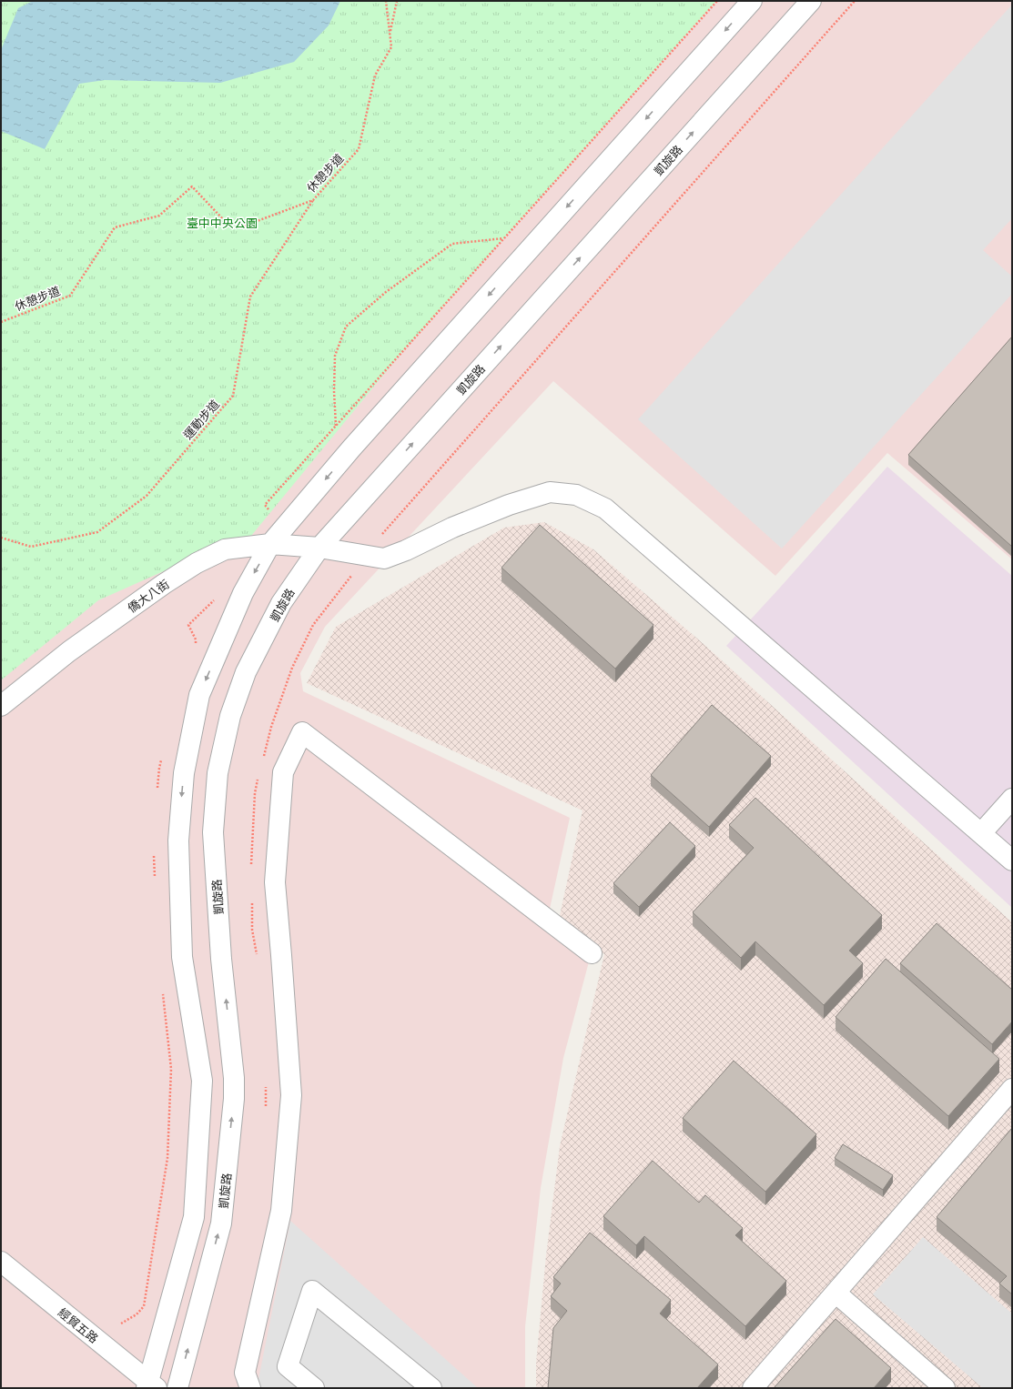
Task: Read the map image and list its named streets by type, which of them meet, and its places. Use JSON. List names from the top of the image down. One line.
{"streets":{"street":["凱旋路","僑大八街","經貿五路"],"path":["休憩步道","運動步道"]},"crossings":[["凱旋路","僑大八街"],["休憩步道","運動步道"]],"parks":["臺中中央公園"]}
